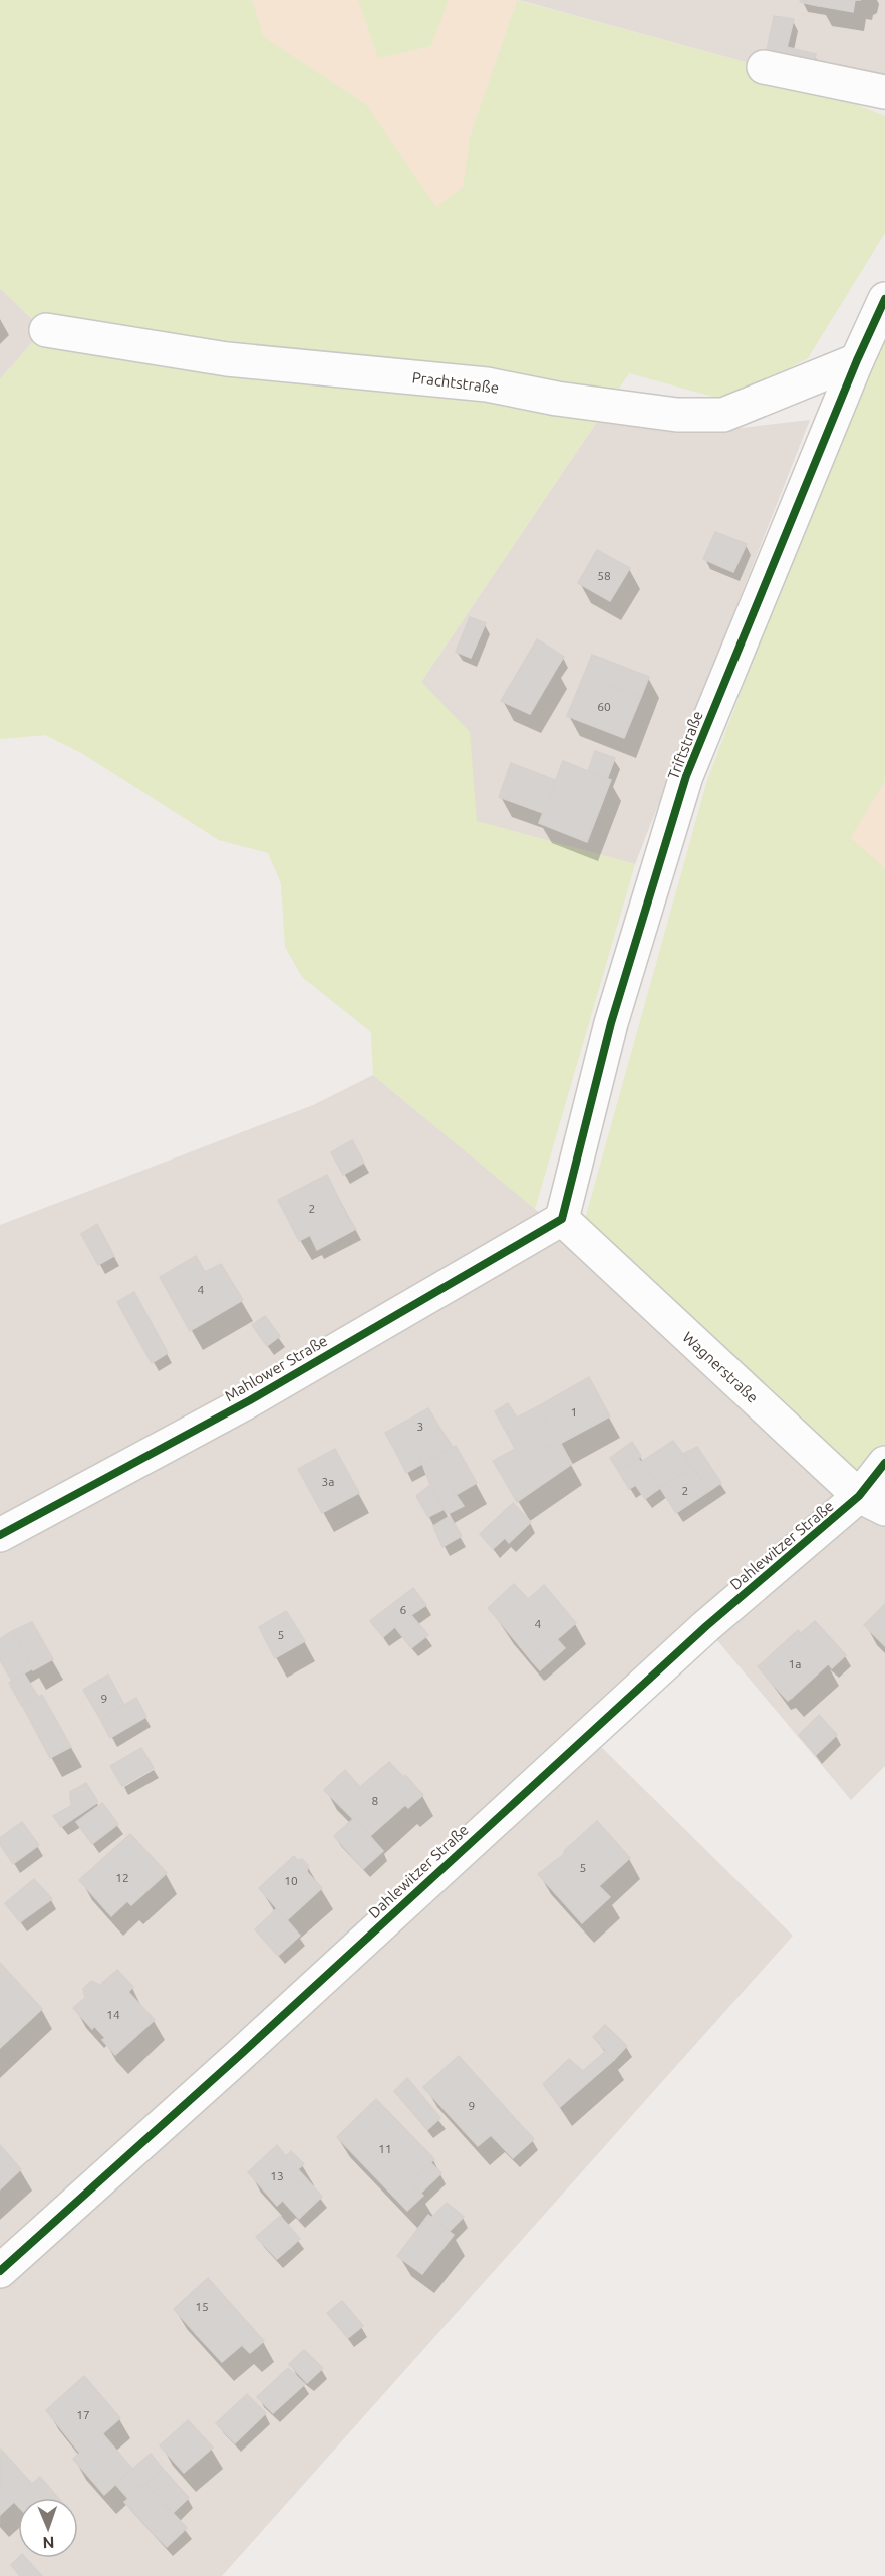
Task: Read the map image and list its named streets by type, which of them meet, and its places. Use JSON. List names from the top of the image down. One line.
{"streets":{"street":["Prachtstraße","Triftstraße","Wagnerstraße","Mahlower Straße","Dahlewitzer Straße"]},"crossings":[["Prachtstraße","Triftstraße"],["Triftstraße","Wagnerstraße"],["Triftstraße","Mahlower Straße"],["Wagnerstraße","Mahlower Straße"],["Wagnerstraße","Dahlewitzer Straße"]],"house_numbers":["58","60","2","4","1","3","3a","2","6","4","5","1a","9","8","5","12","10","14","9","11","13","15","17"],"north":"bottom"}
